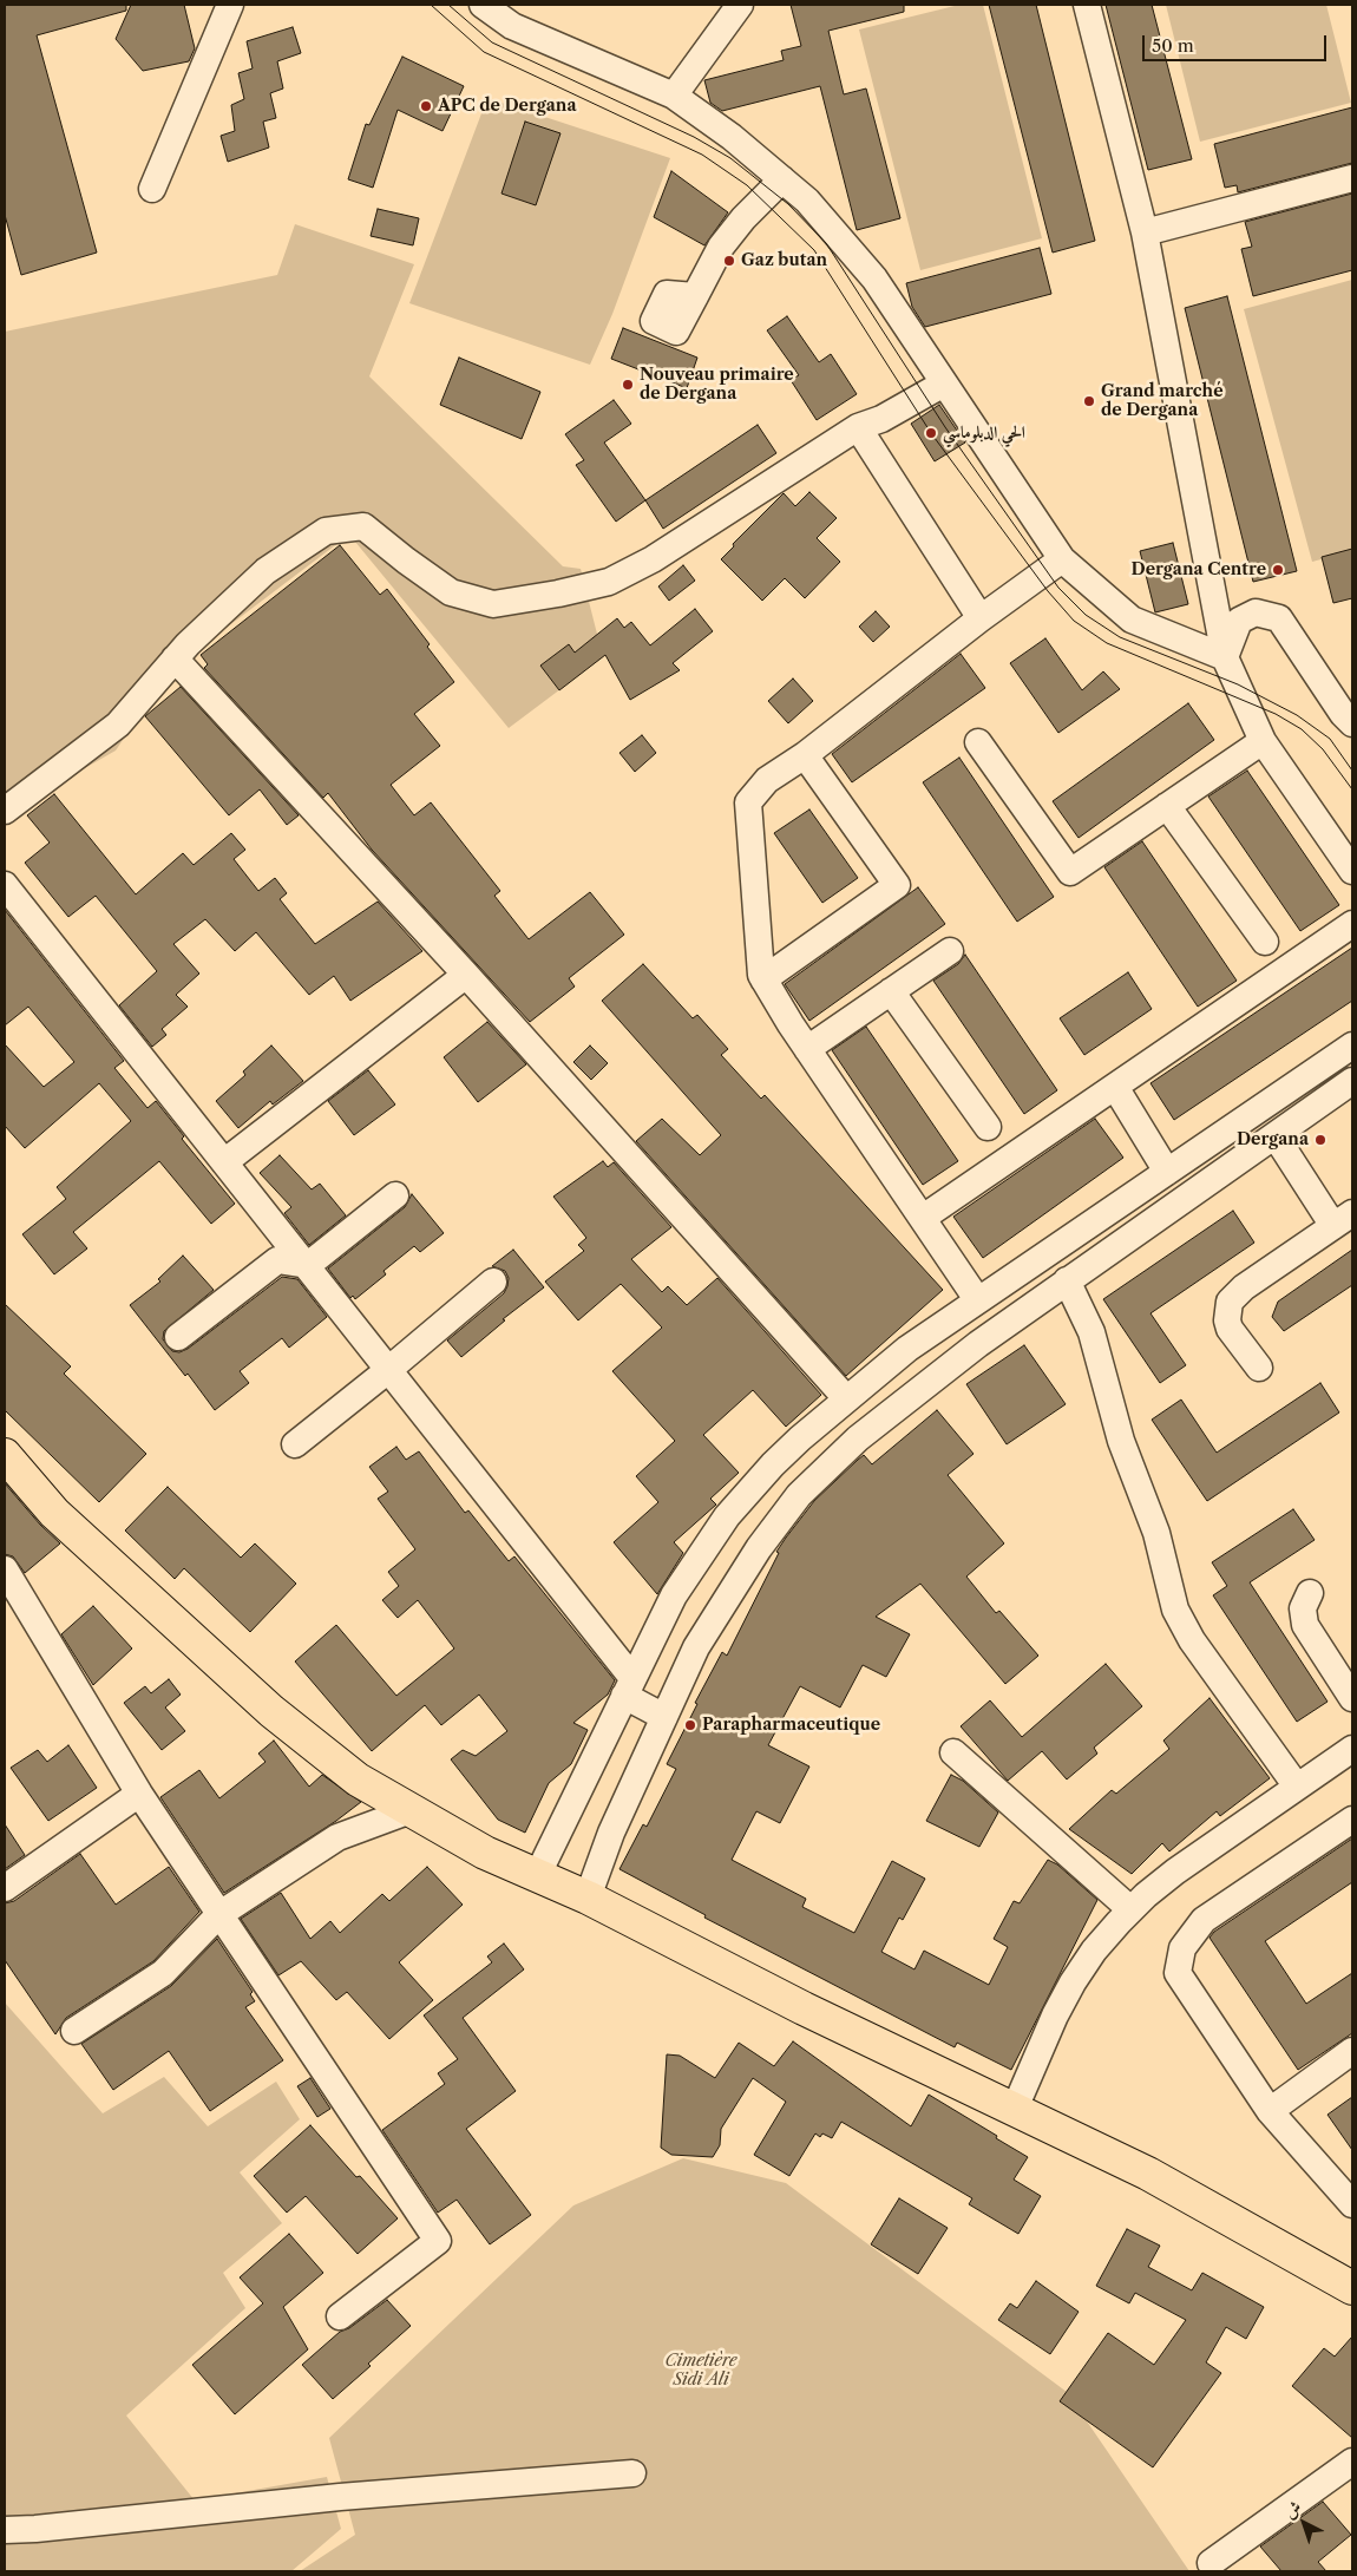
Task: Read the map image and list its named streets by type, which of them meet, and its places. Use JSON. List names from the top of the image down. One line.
{"parks":["Cimetière Sidi Ali"],"places":["APC de Dergana","Gaz butan","Nouveau primaire de Dergana","Grand marché de Dergana","الحي الدبلوماسي","Dergana Centre","Dergana","Parapharmaceutique"],"scale_bar":"50 m","north":"top left"}
